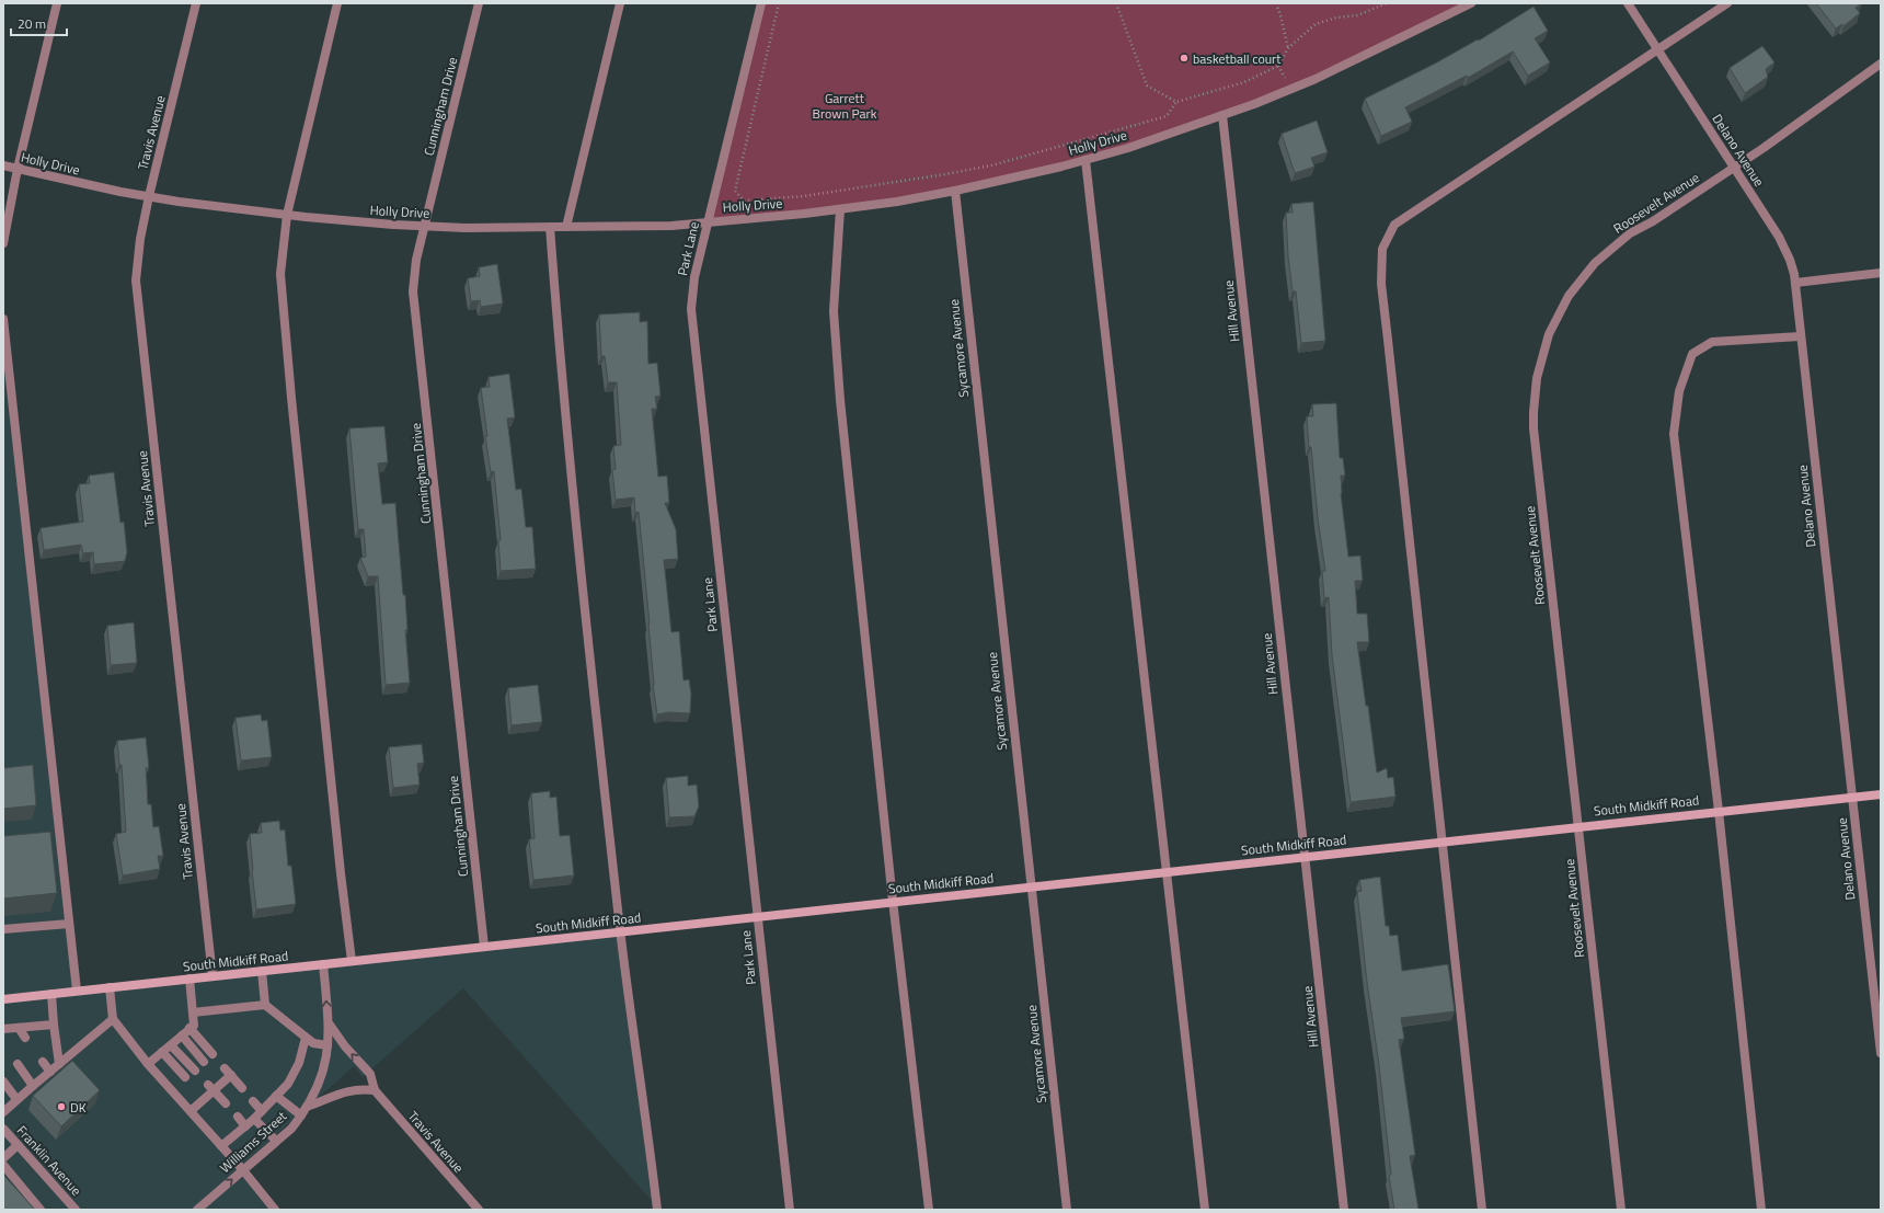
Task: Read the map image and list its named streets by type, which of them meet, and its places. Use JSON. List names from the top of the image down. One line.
{"streets":{"main road":["South Midkiff Road"],"street":["Cunningham Drive","Travis Avenue","Holly Drive","Delano Avenue","Roosevelt Avenue","Park Lane","Hill Avenue","Sycamore Avenue","Williams Street","Franklin Avenue"]},"crossings":[["Cunningham Drive","Holly Drive"],["Cunningham Drive","South Midkiff Road"],["Travis Avenue","Holly Drive"],["Travis Avenue","South Midkiff Road"],["Holly Drive","Park Lane"],["Holly Drive","Hill Avenue"],["Holly Drive","Sycamore Avenue"],["Delano Avenue","Roosevelt Avenue"],["Delano Avenue","South Midkiff Road"],["Roosevelt Avenue","South Midkiff Road"],["Park Lane","South Midkiff Road"],["Hill Avenue","South Midkiff Road"],["Sycamore Avenue","South Midkiff Road"]],"parks":["Garrett Brown Park"],"places":["basketball court","DK"],"scale_bar":"20 m"}
